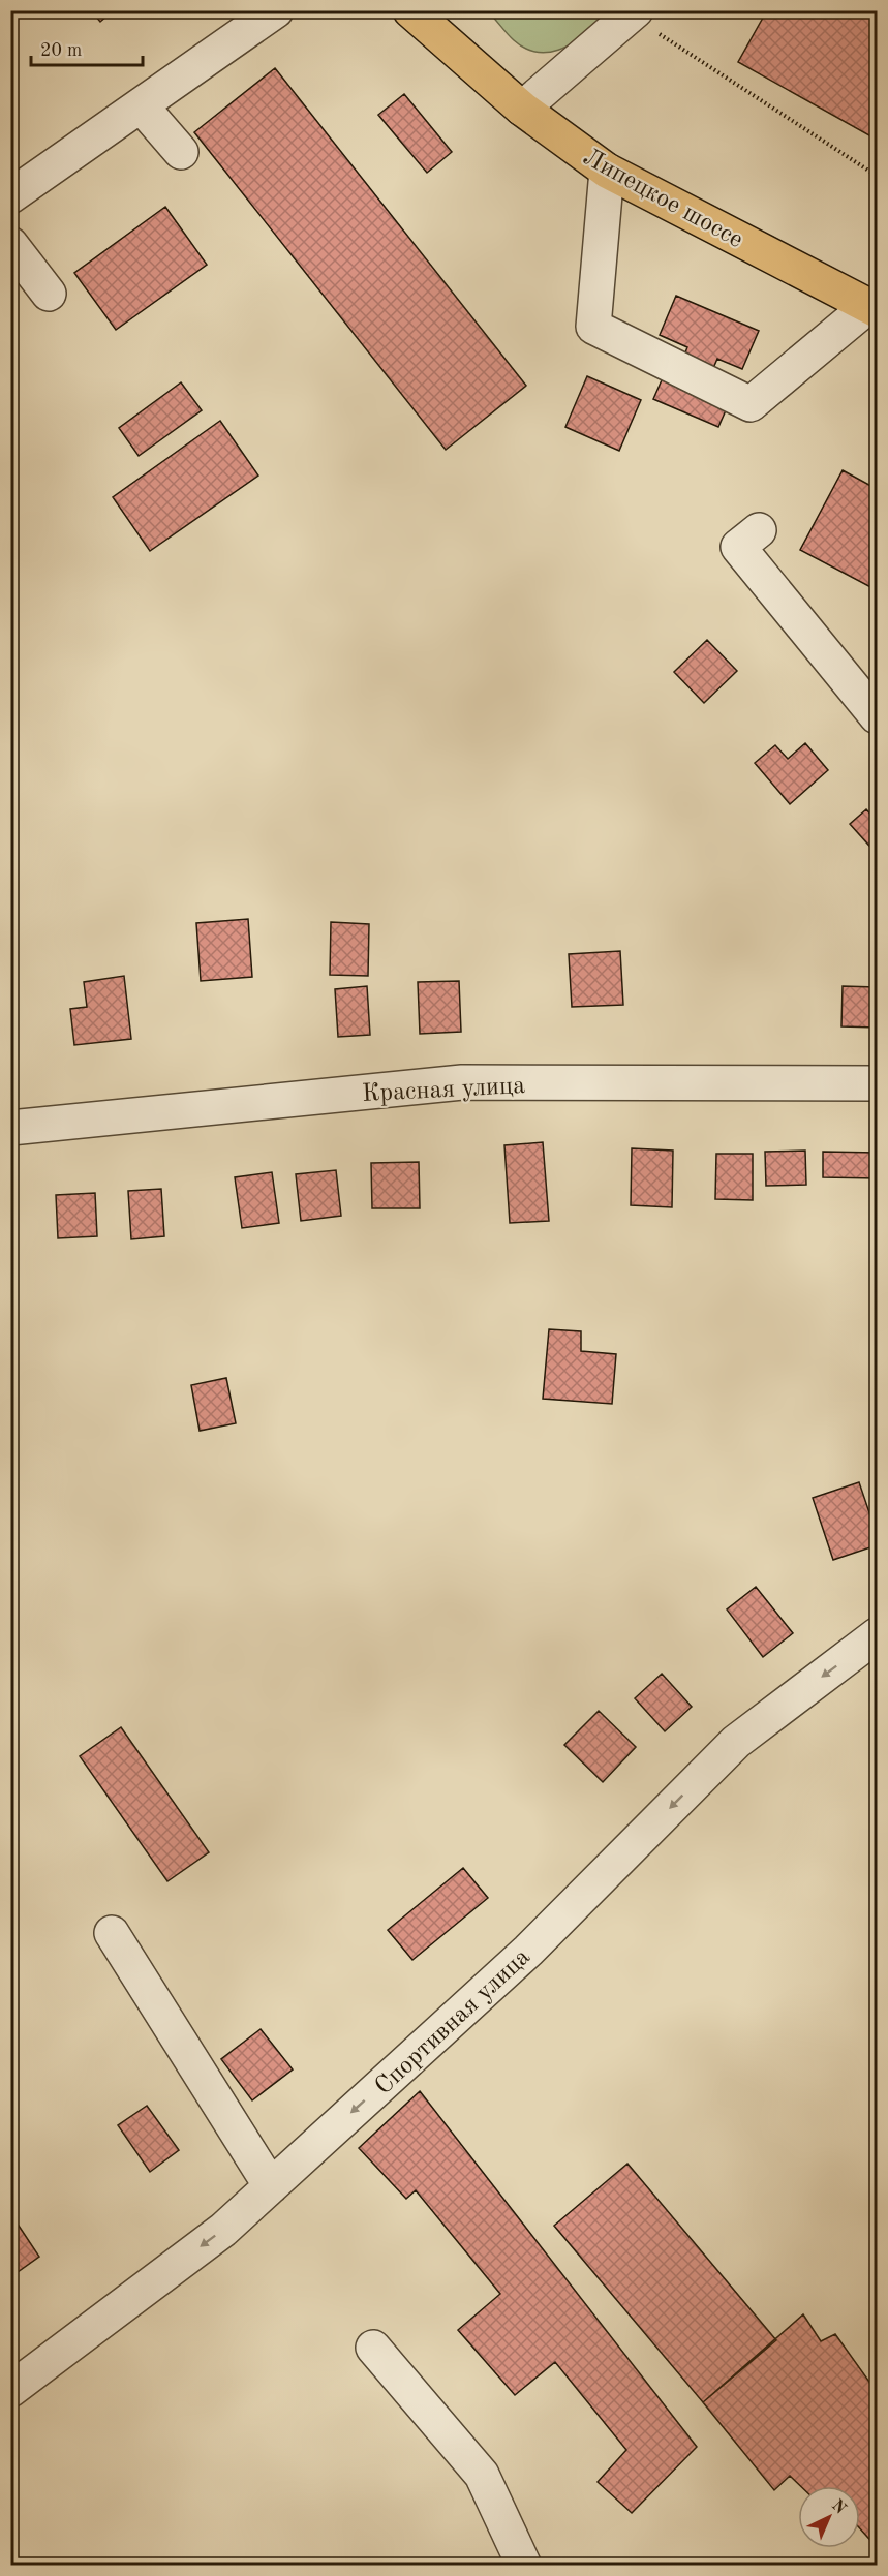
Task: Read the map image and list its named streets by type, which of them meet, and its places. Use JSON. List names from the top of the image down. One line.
{"streets":{"main road":["Липецкое шоссе"],"street":["Красная улица","Спортивная улица"]},"one_way":["Спортивная улица"],"scale_bar":"20 m","north":"top right"}
